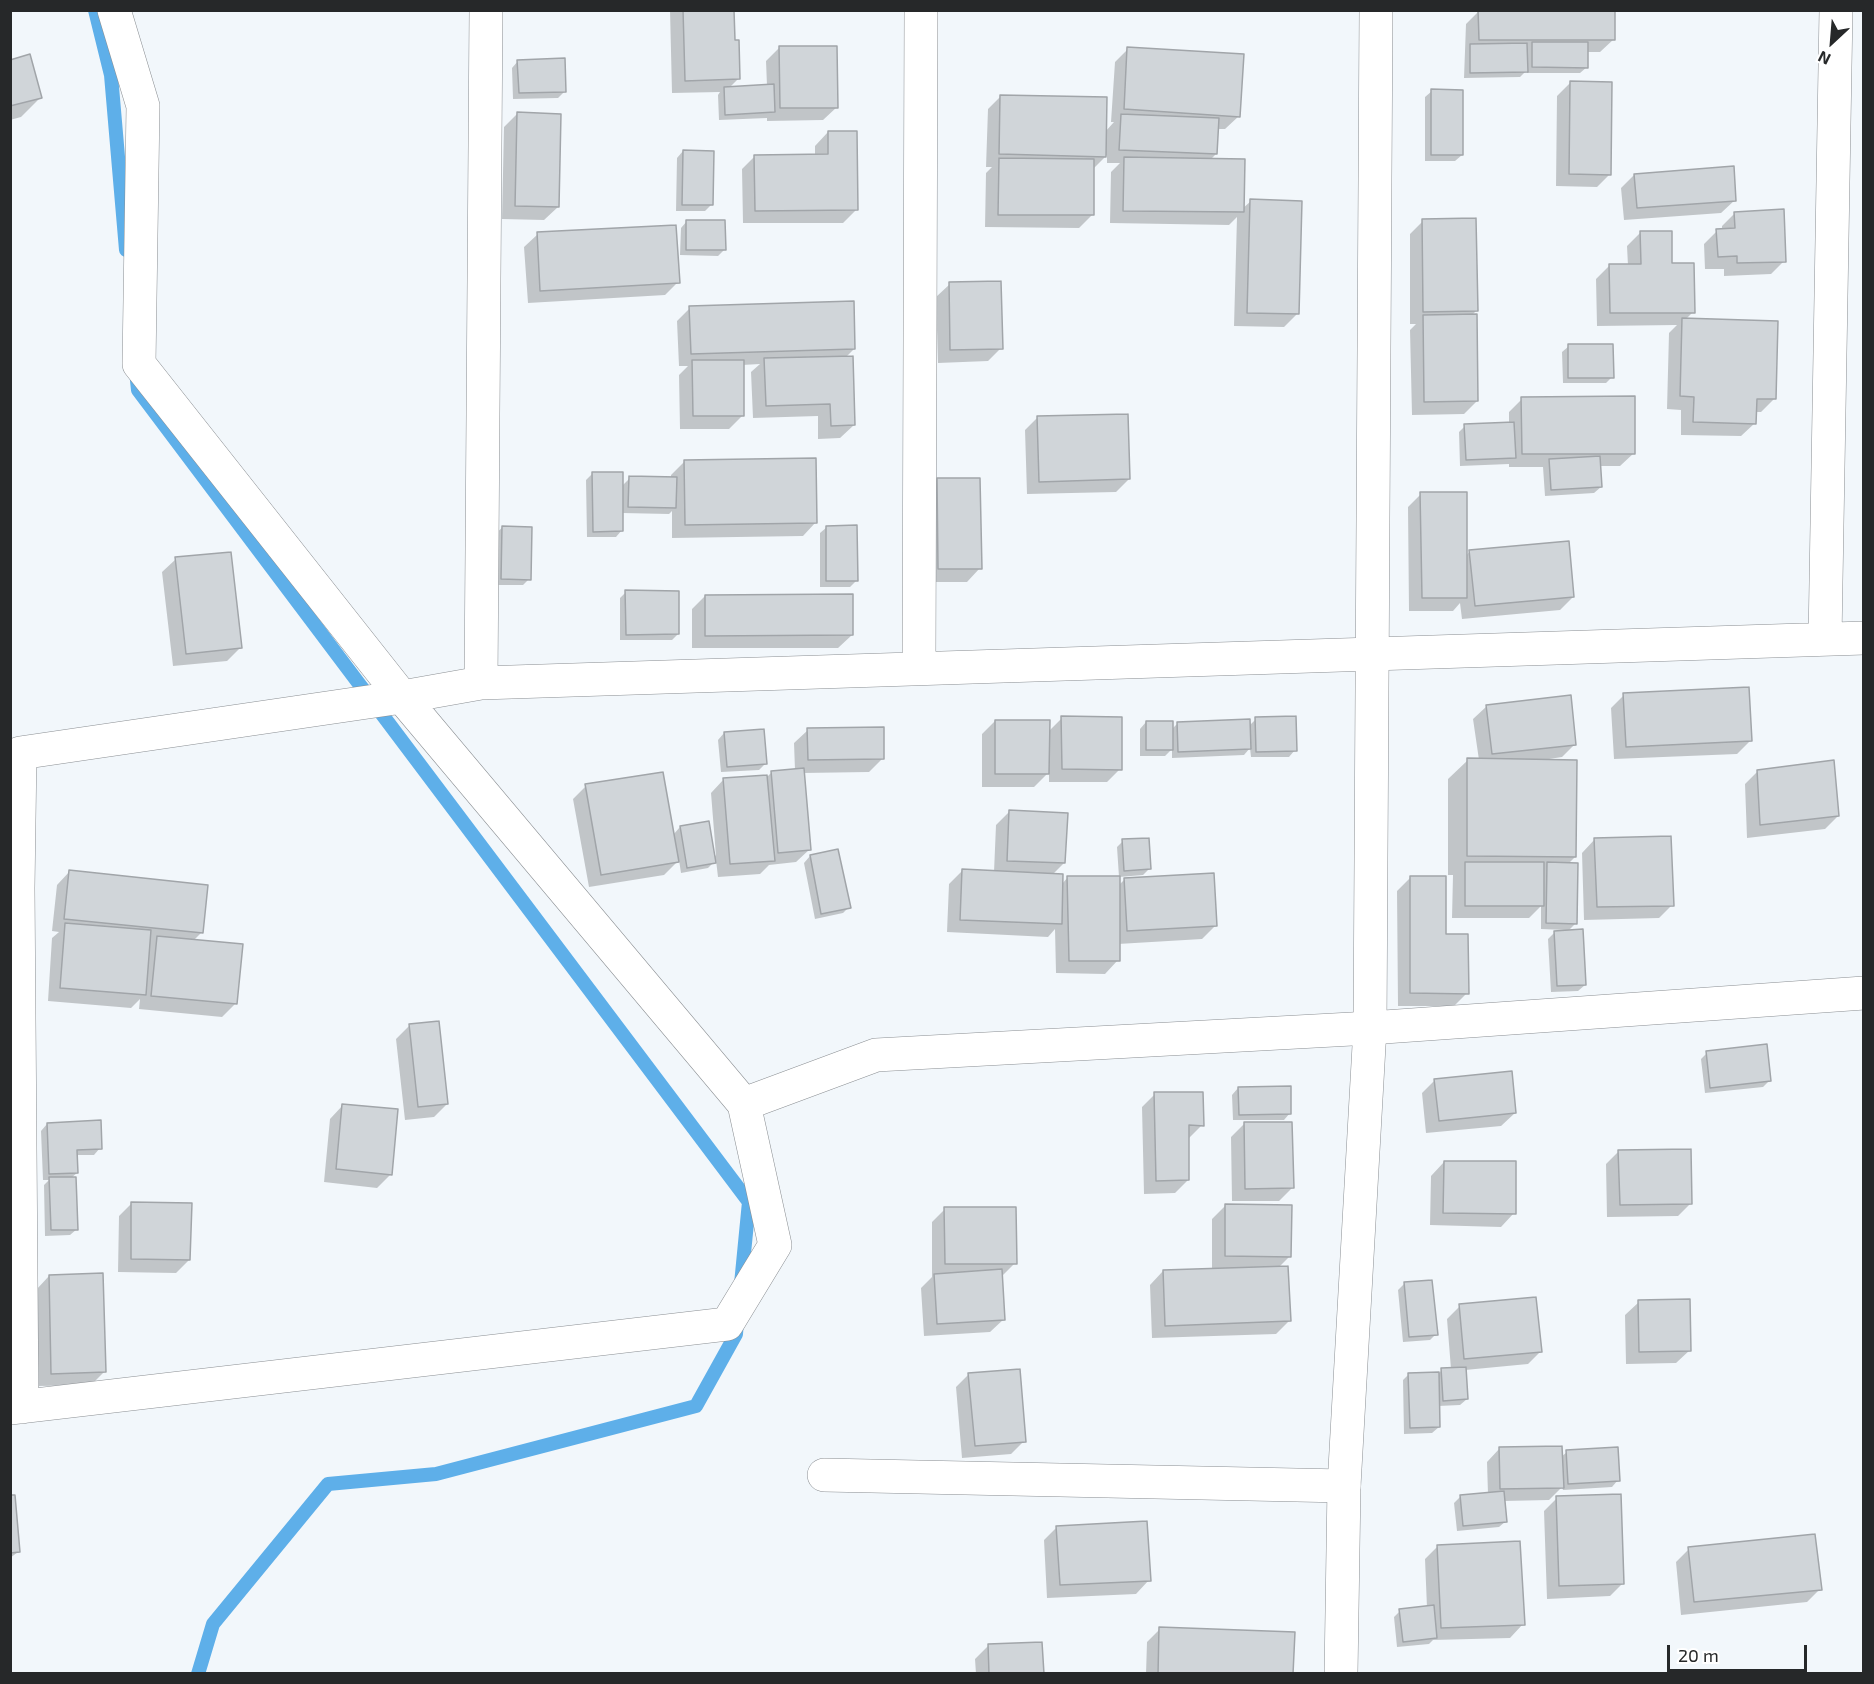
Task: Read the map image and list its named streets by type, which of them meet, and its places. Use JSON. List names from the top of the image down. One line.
{"scale_bar":"20 m","north":"bottom left"}
